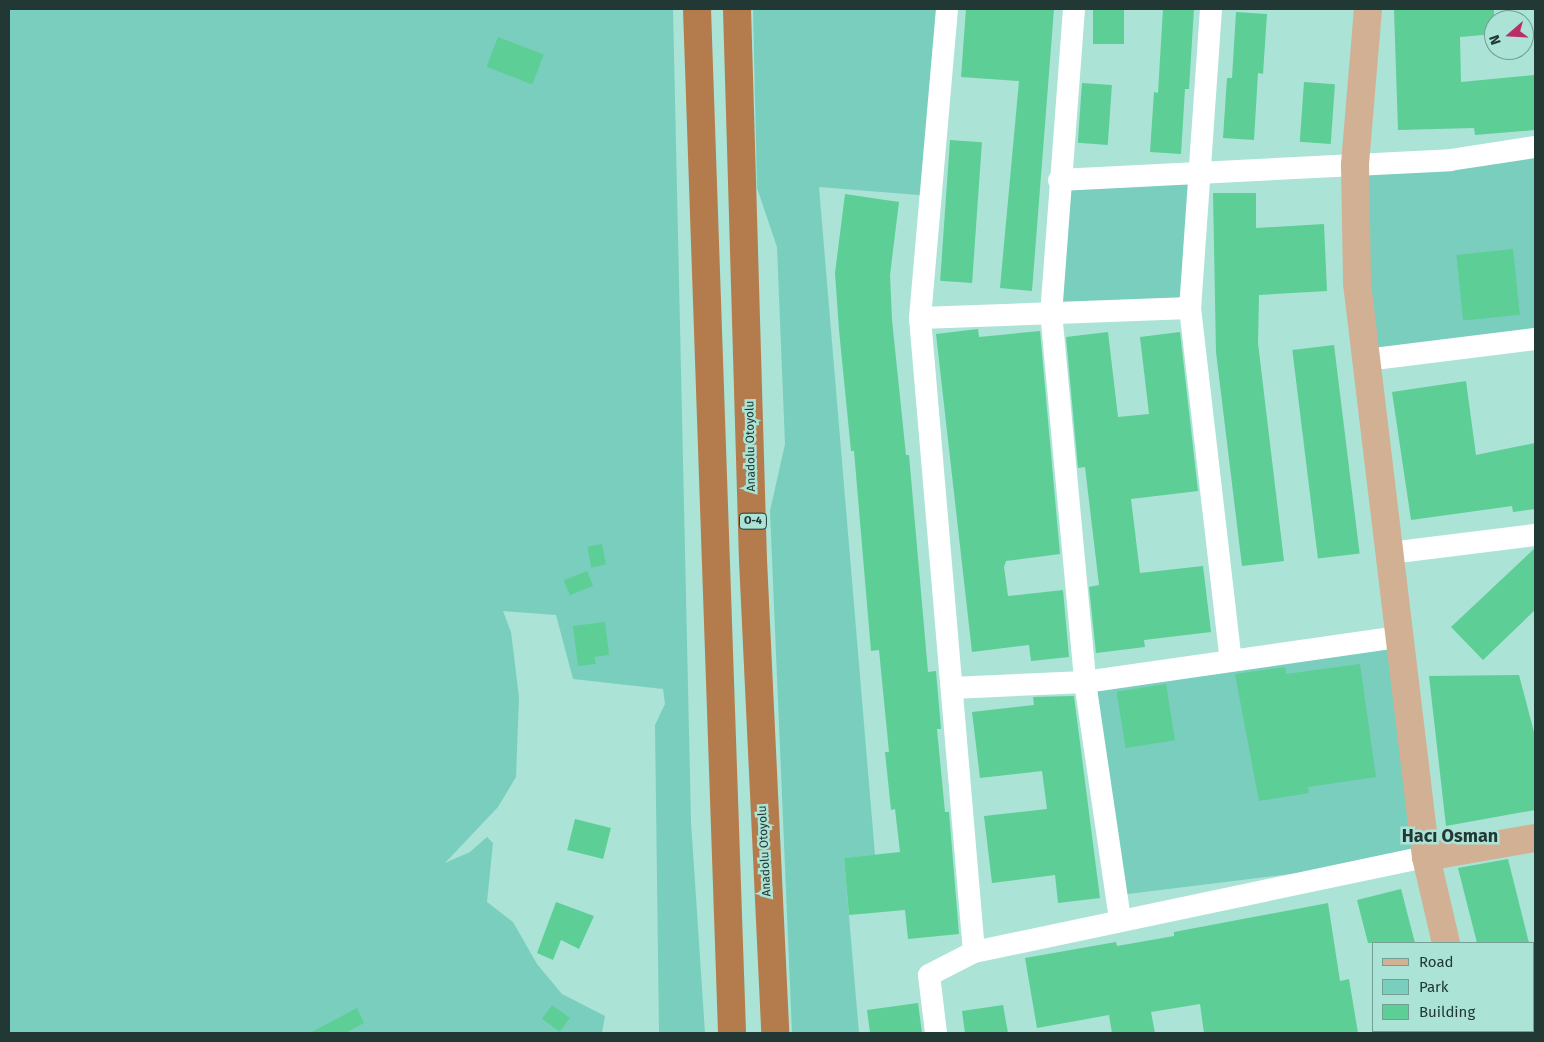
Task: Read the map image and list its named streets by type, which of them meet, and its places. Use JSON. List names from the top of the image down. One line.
{"streets":{"highway":["Anadolu Otoyolu","O-4"]},"districts":["Hacı Osman"],"legend":["Road","Park","Building"],"north":"left"}
